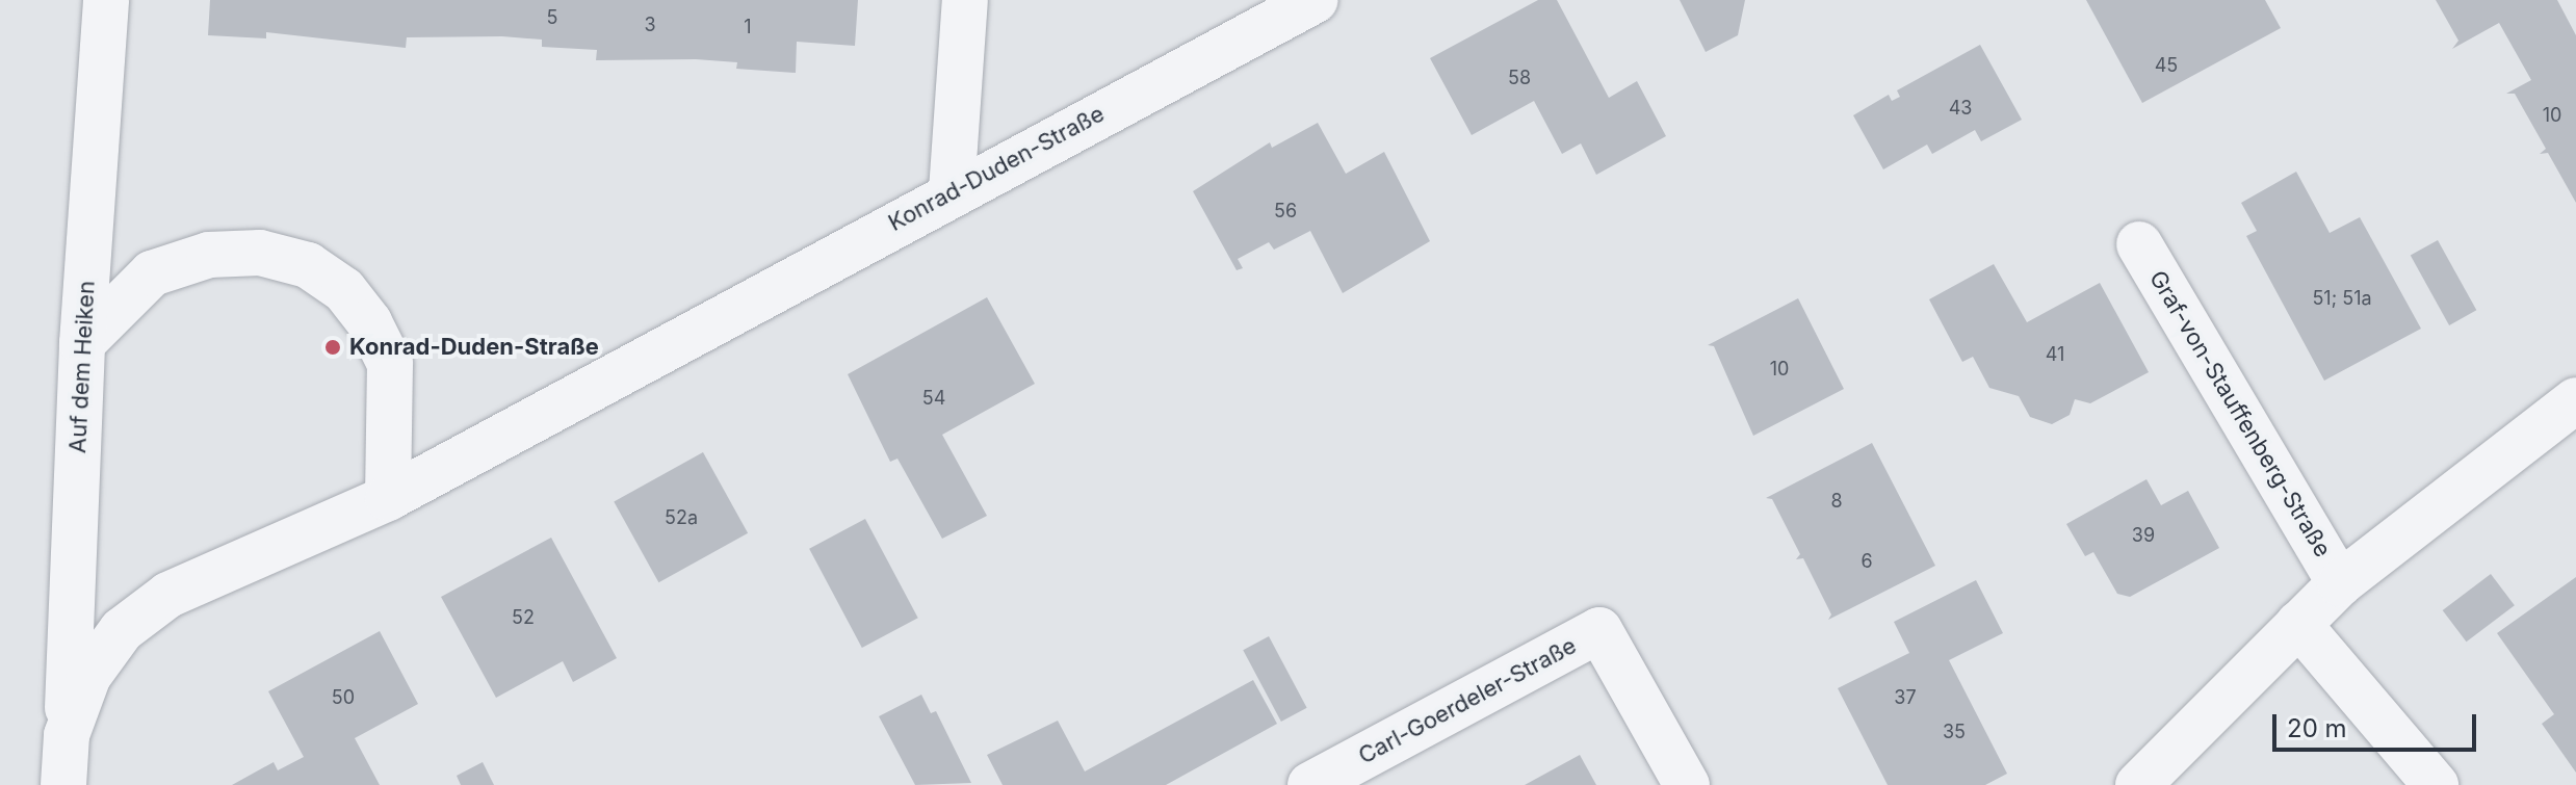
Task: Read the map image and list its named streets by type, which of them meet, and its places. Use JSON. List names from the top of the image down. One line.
{"streets":{"street":["Konrad-Duden-Straße","Auf dem Heiken","Graf-von-Stauffenberg-Straße","Carl-Goerdeler-Straße"]},"crossings":[["Konrad-Duden-Straße","Auf dem Heiken"]],"places":["Konrad-Duden-Straße"],"house_numbers":["5","3","1","45","58","43","10","56","51; 51a","41","10","54","8","52a","39","6","52","50","37","35"],"scale_bar":"20 m"}
